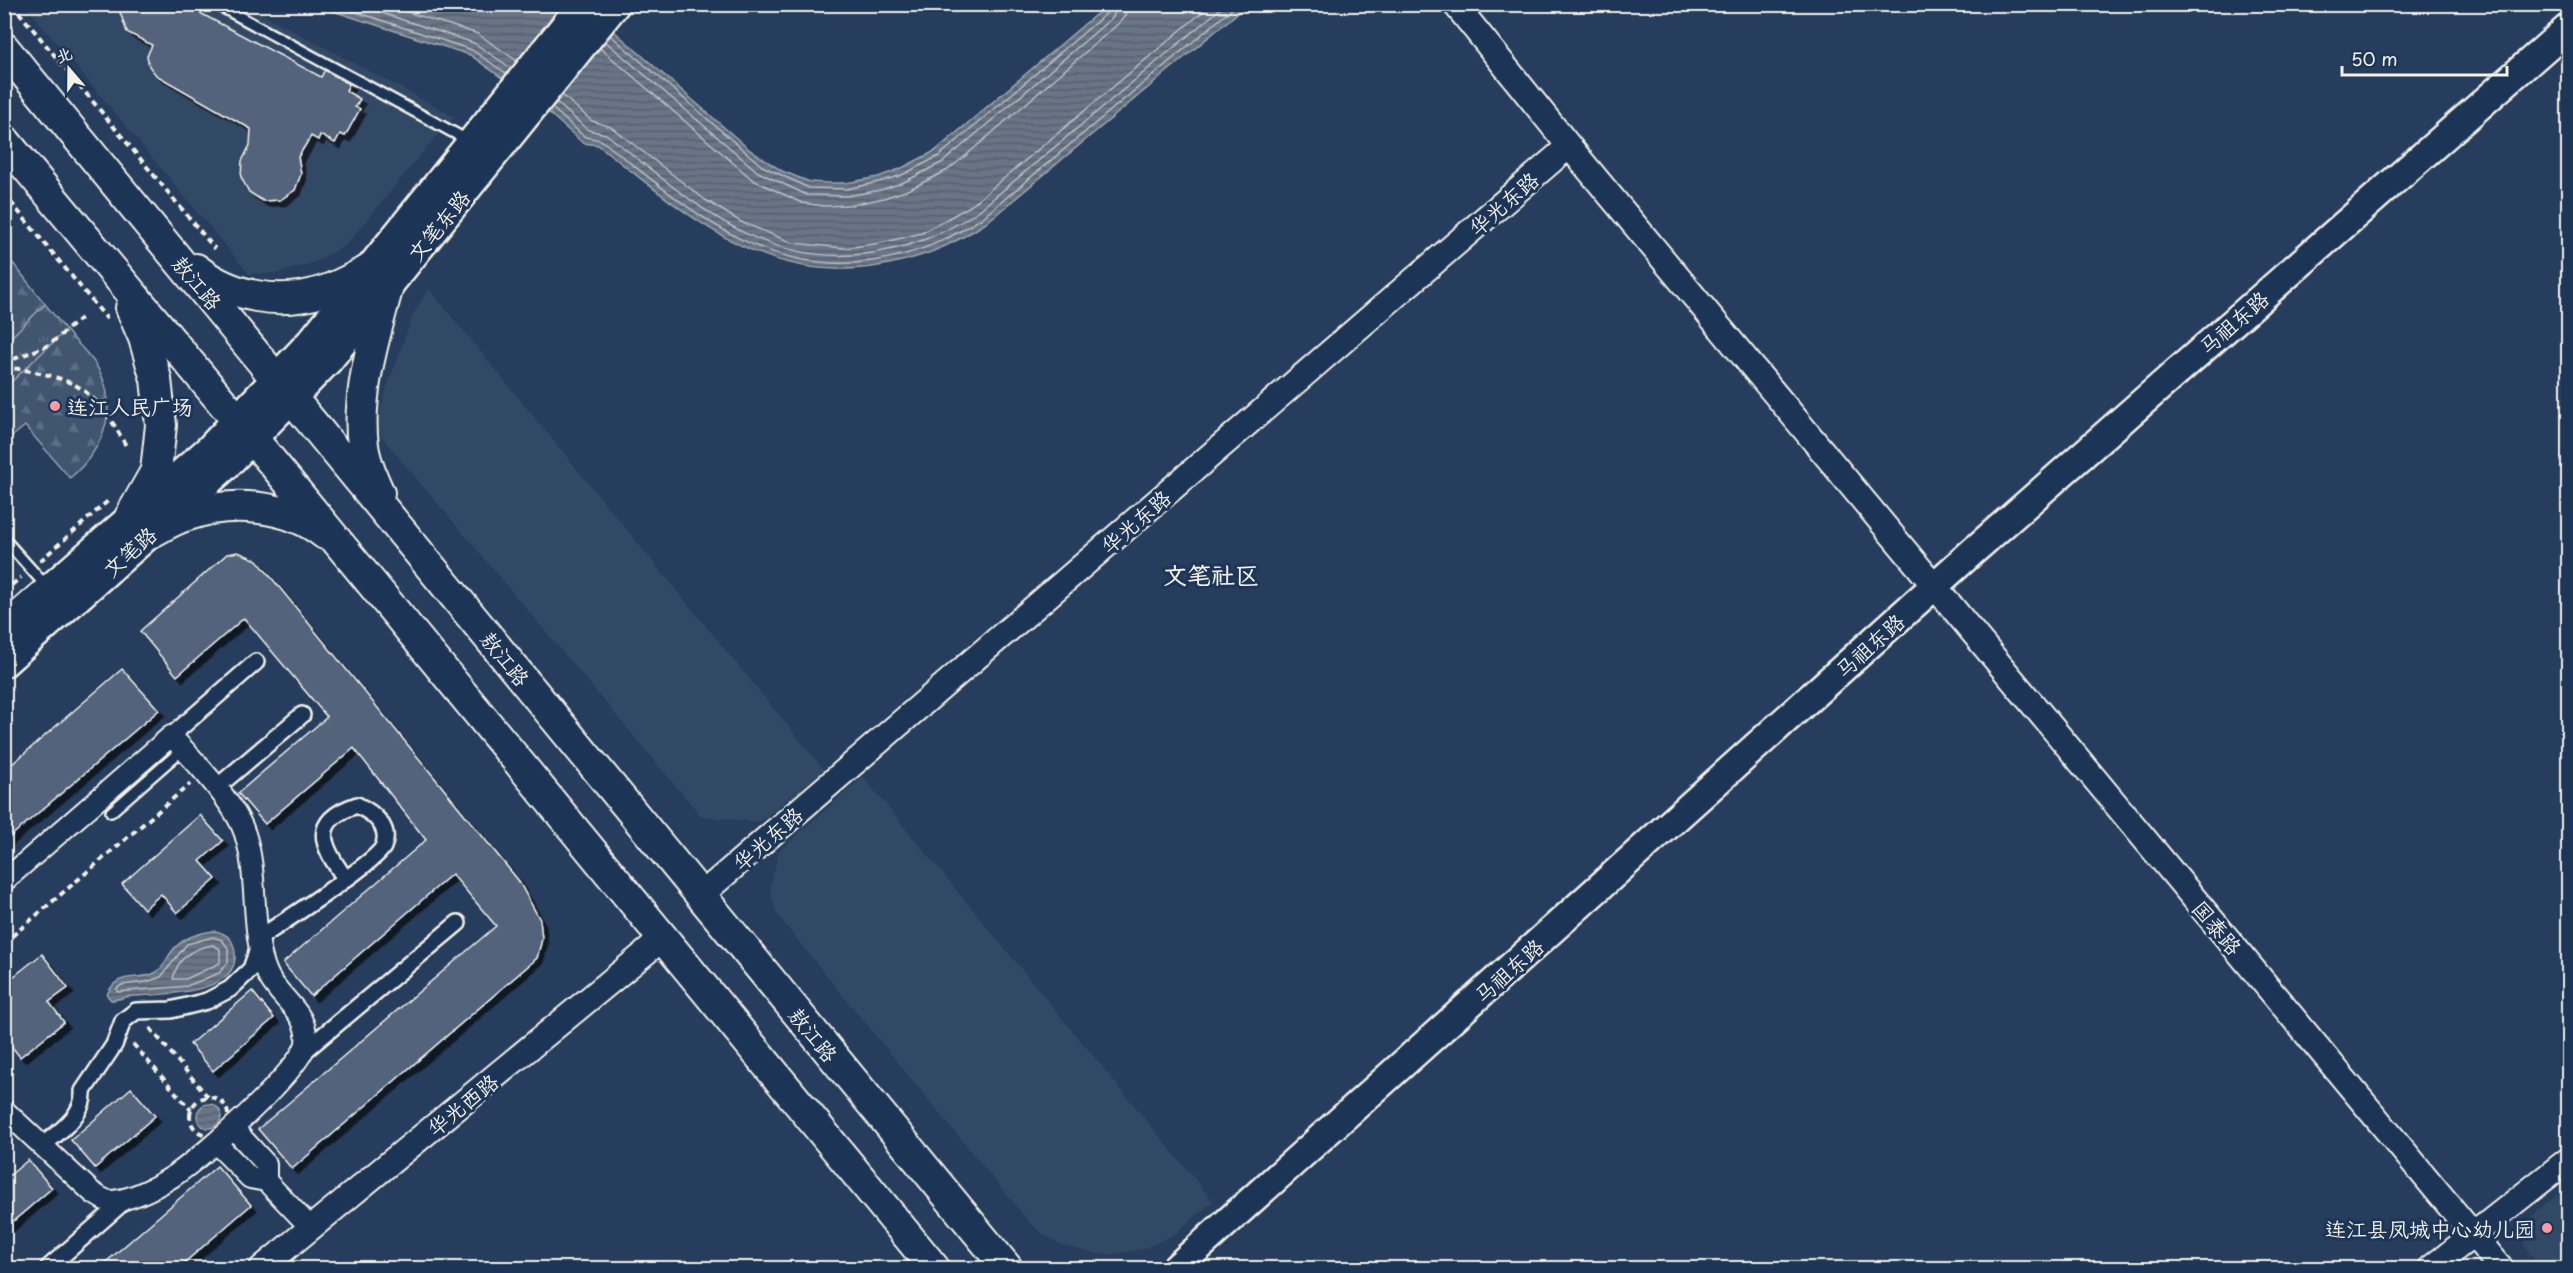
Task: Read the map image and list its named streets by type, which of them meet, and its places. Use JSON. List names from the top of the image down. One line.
{"streets":{"main road":["文笔东路","敖江路","马祖东路","文笔路"],"street":["华光东路","国泰路","华光西路"]},"crossings":[["华光东路","敖江路"],["华光东路","国泰路"],["文笔东路","敖江路"],["文笔东路","文笔路"],["马祖东路","国泰路"]],"districts":["文笔社区"],"places":["连江人民广场","连江县凤城中心幼儿园"],"scale_bar":"50 m","north":"top"}
